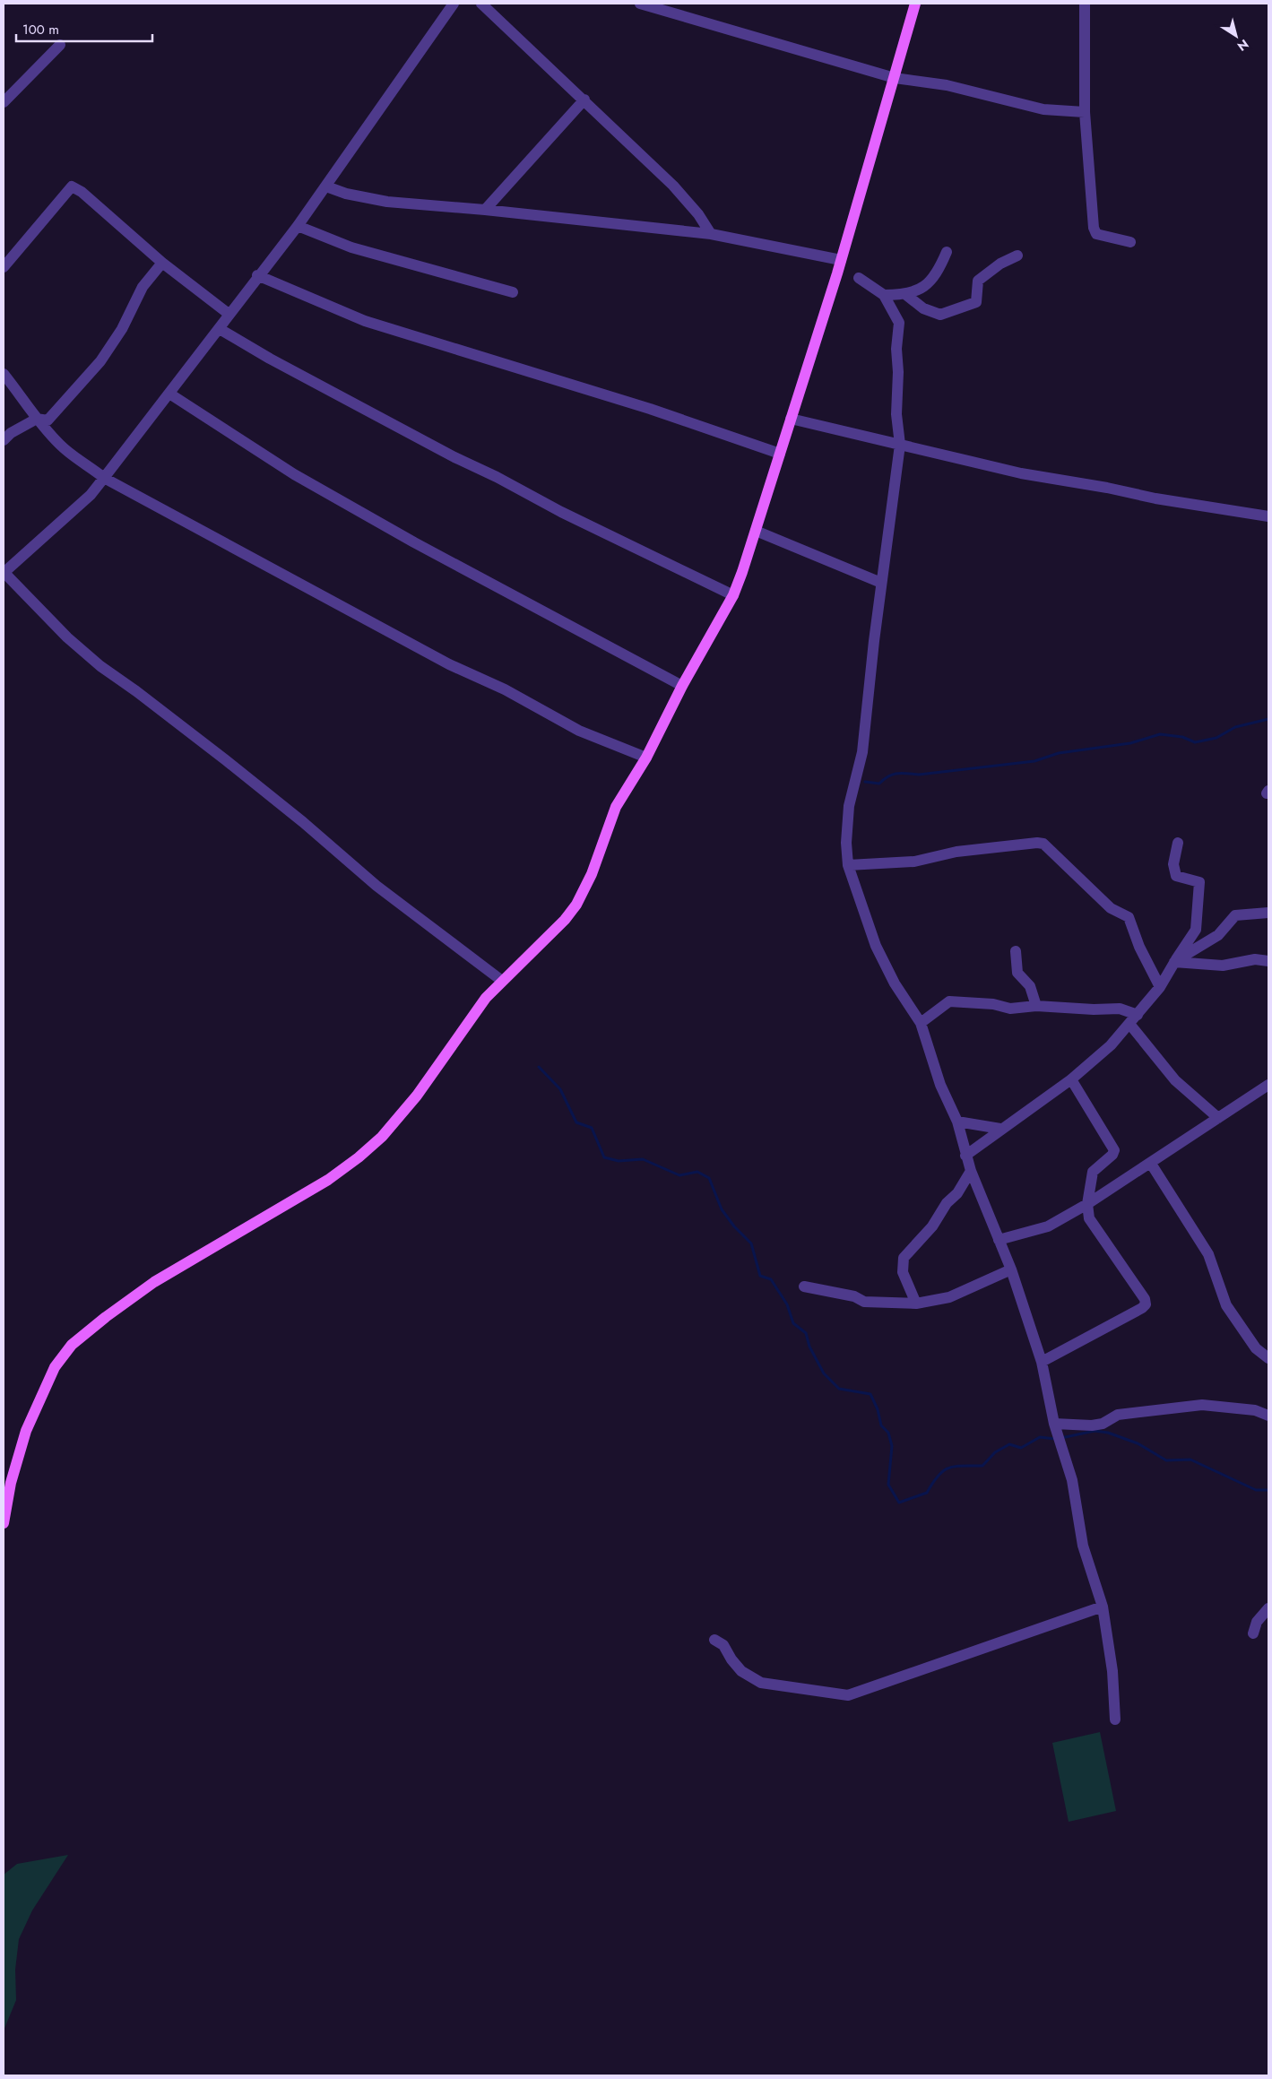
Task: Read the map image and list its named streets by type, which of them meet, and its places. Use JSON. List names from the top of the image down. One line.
{"scale_bar":"100 m","north":"bottom right"}
